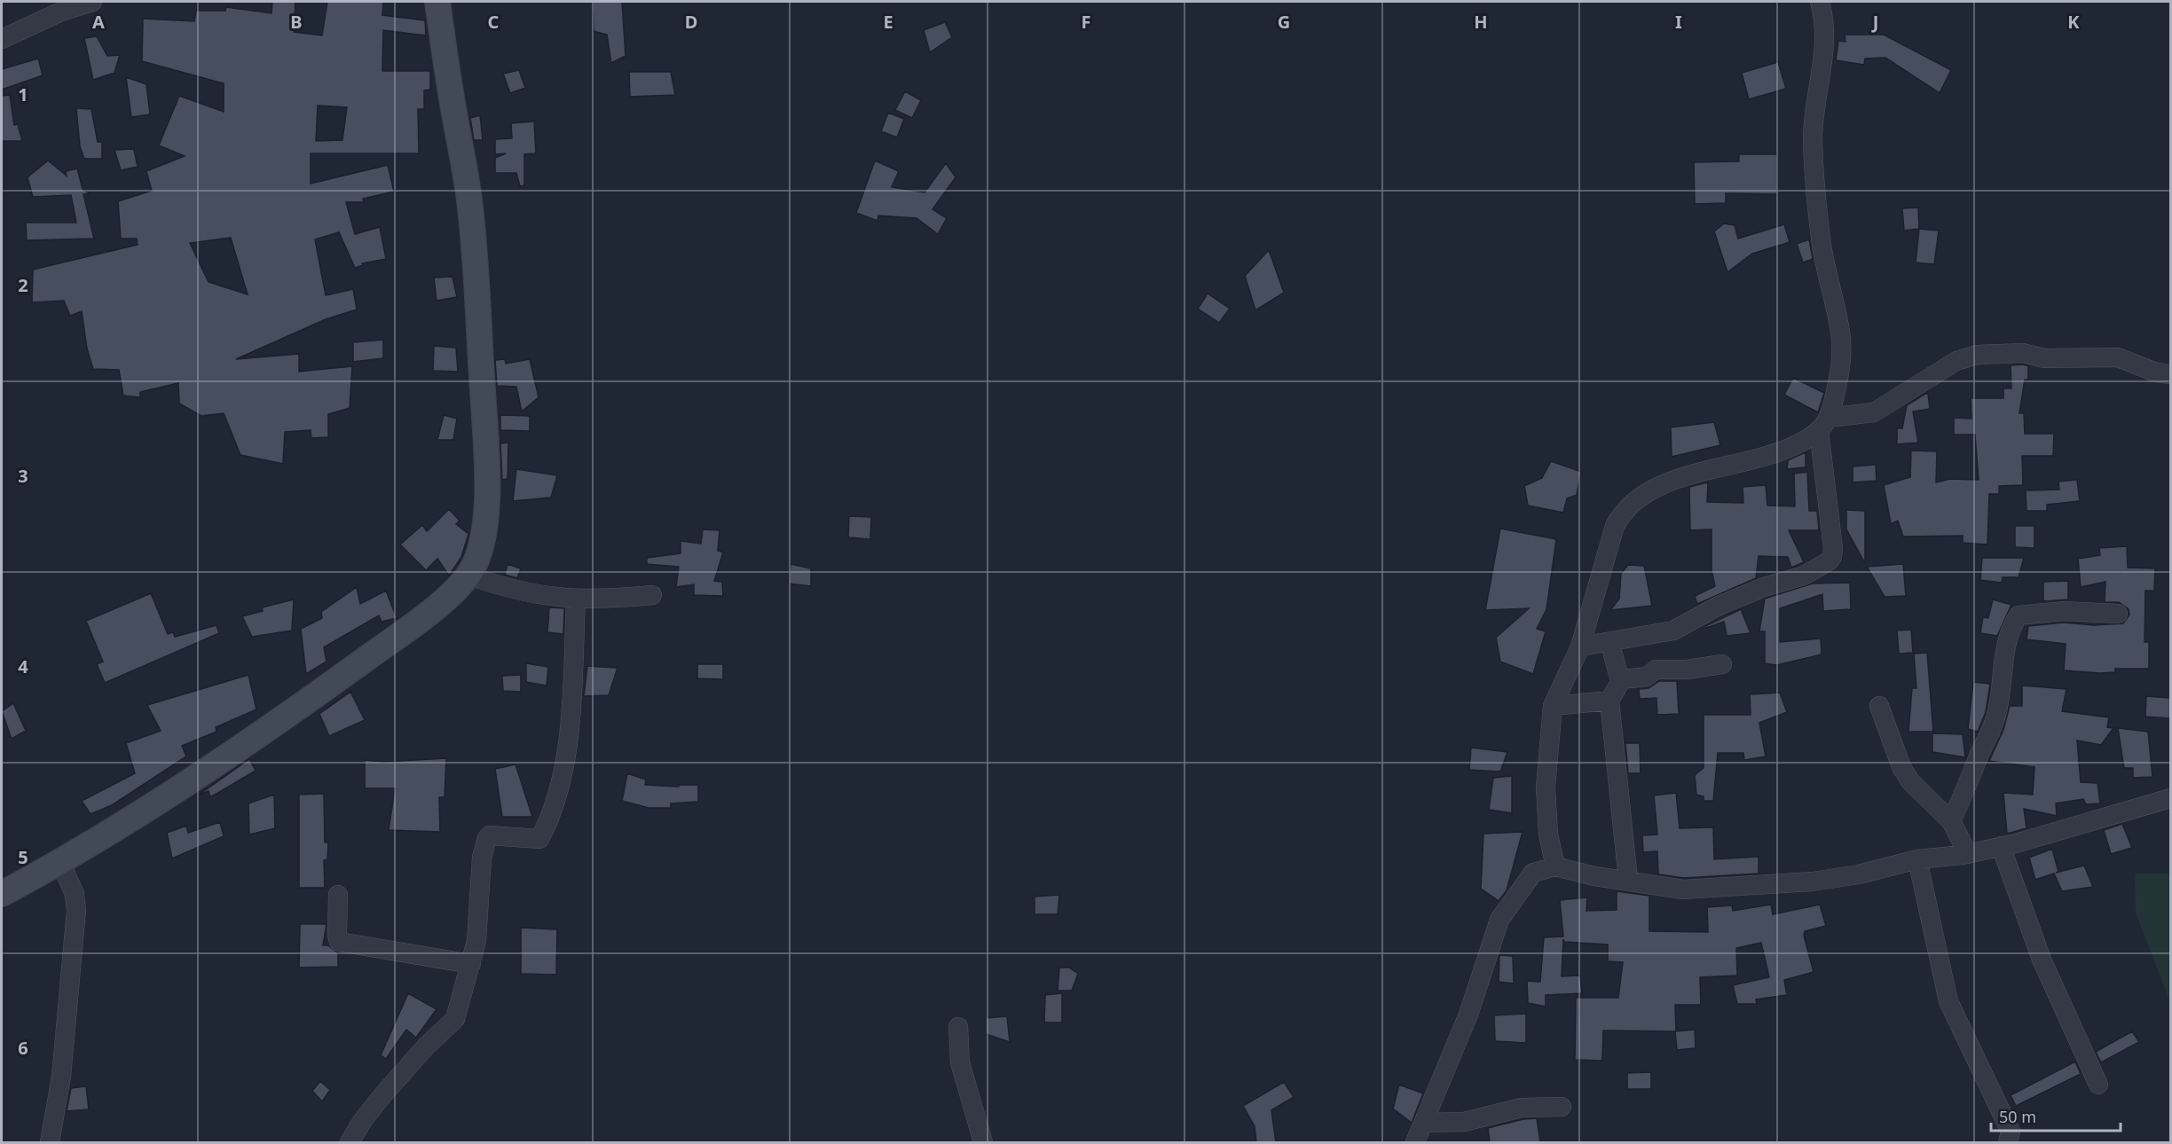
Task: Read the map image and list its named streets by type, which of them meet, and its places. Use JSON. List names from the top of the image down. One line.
{"scale_bar":"50 m","grid":{"columns":["A","B","C","D","E","F","G","H","I","J","K"],"rows":["1","2","3","4","5","6"]}}
